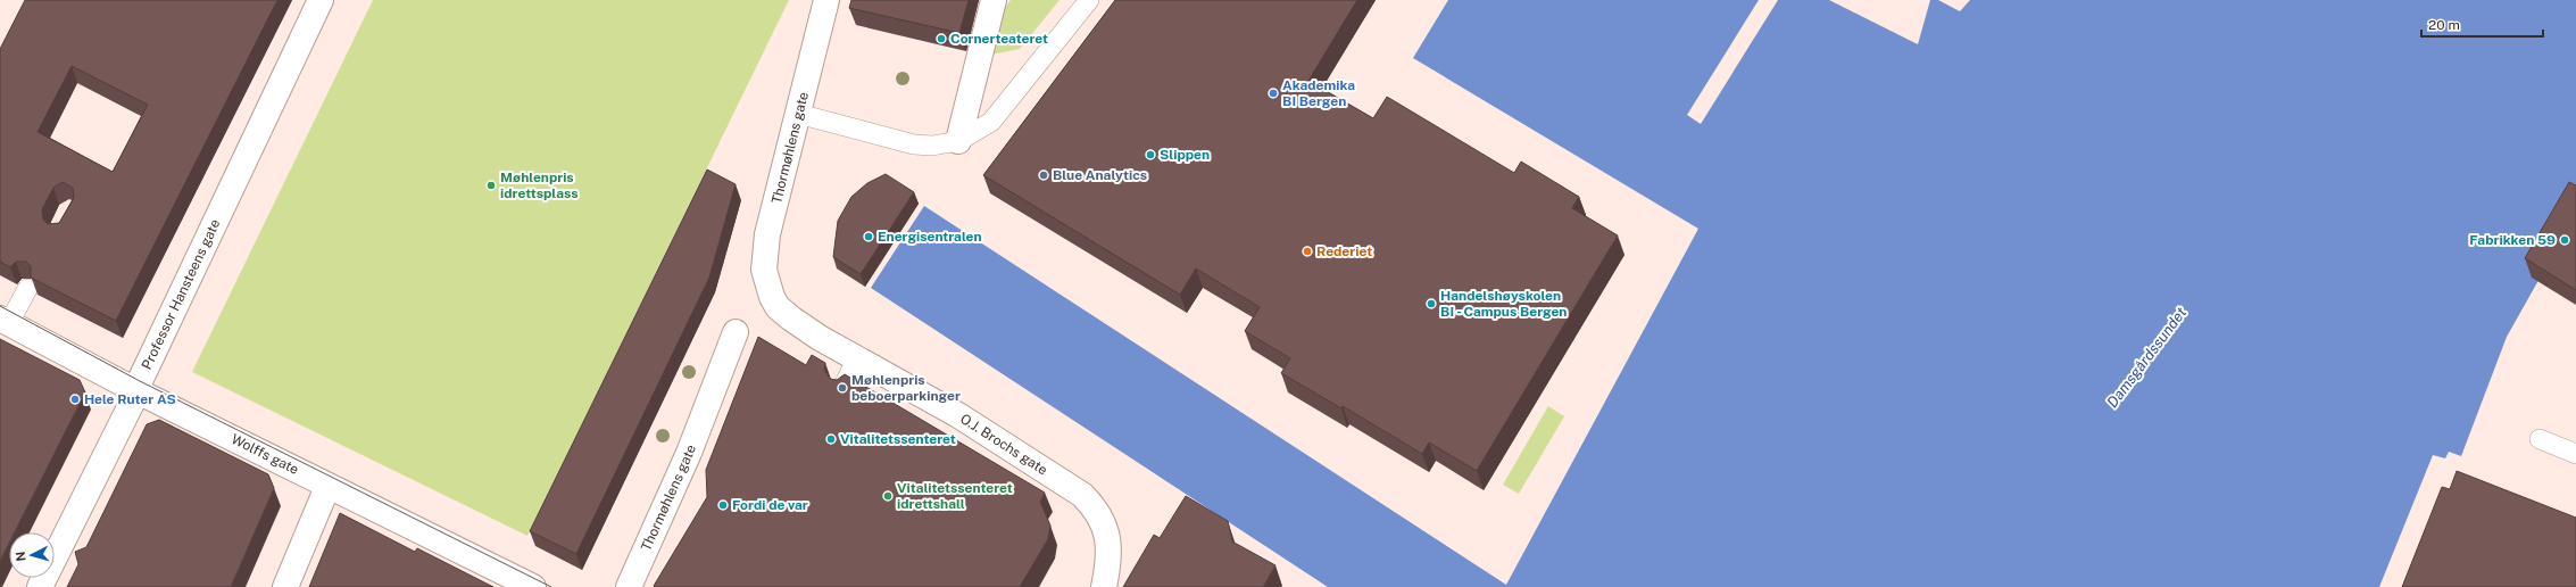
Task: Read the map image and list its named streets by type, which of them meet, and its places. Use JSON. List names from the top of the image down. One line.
{"streets":{"street":["Thormøhlens gate","Professor Hansteens gate","O.J. Brochs gate","Wolffs gate"]},"crossings":[["Thormøhlens gate","O.J. Brochs gate"],["Professor Hansteens gate","Wolffs gate"]],"water":["Damsgårdssundet"],"places":["Cornerteateret","Akademika BI Bergen","Slippen","Blue Analytics","Møhlenpris idrettsplass","Energisentralen","Fabrikken 59","Rederiet","Handelshøyskolen BI - Campus Bergen","Møhlenpris beboerparkinger","Hele Ruter AS","Vitalitetssenteret","Vitalitetssenteret idrettshall","Fordi de var"],"scale_bar":"20 m","north":"left"}
